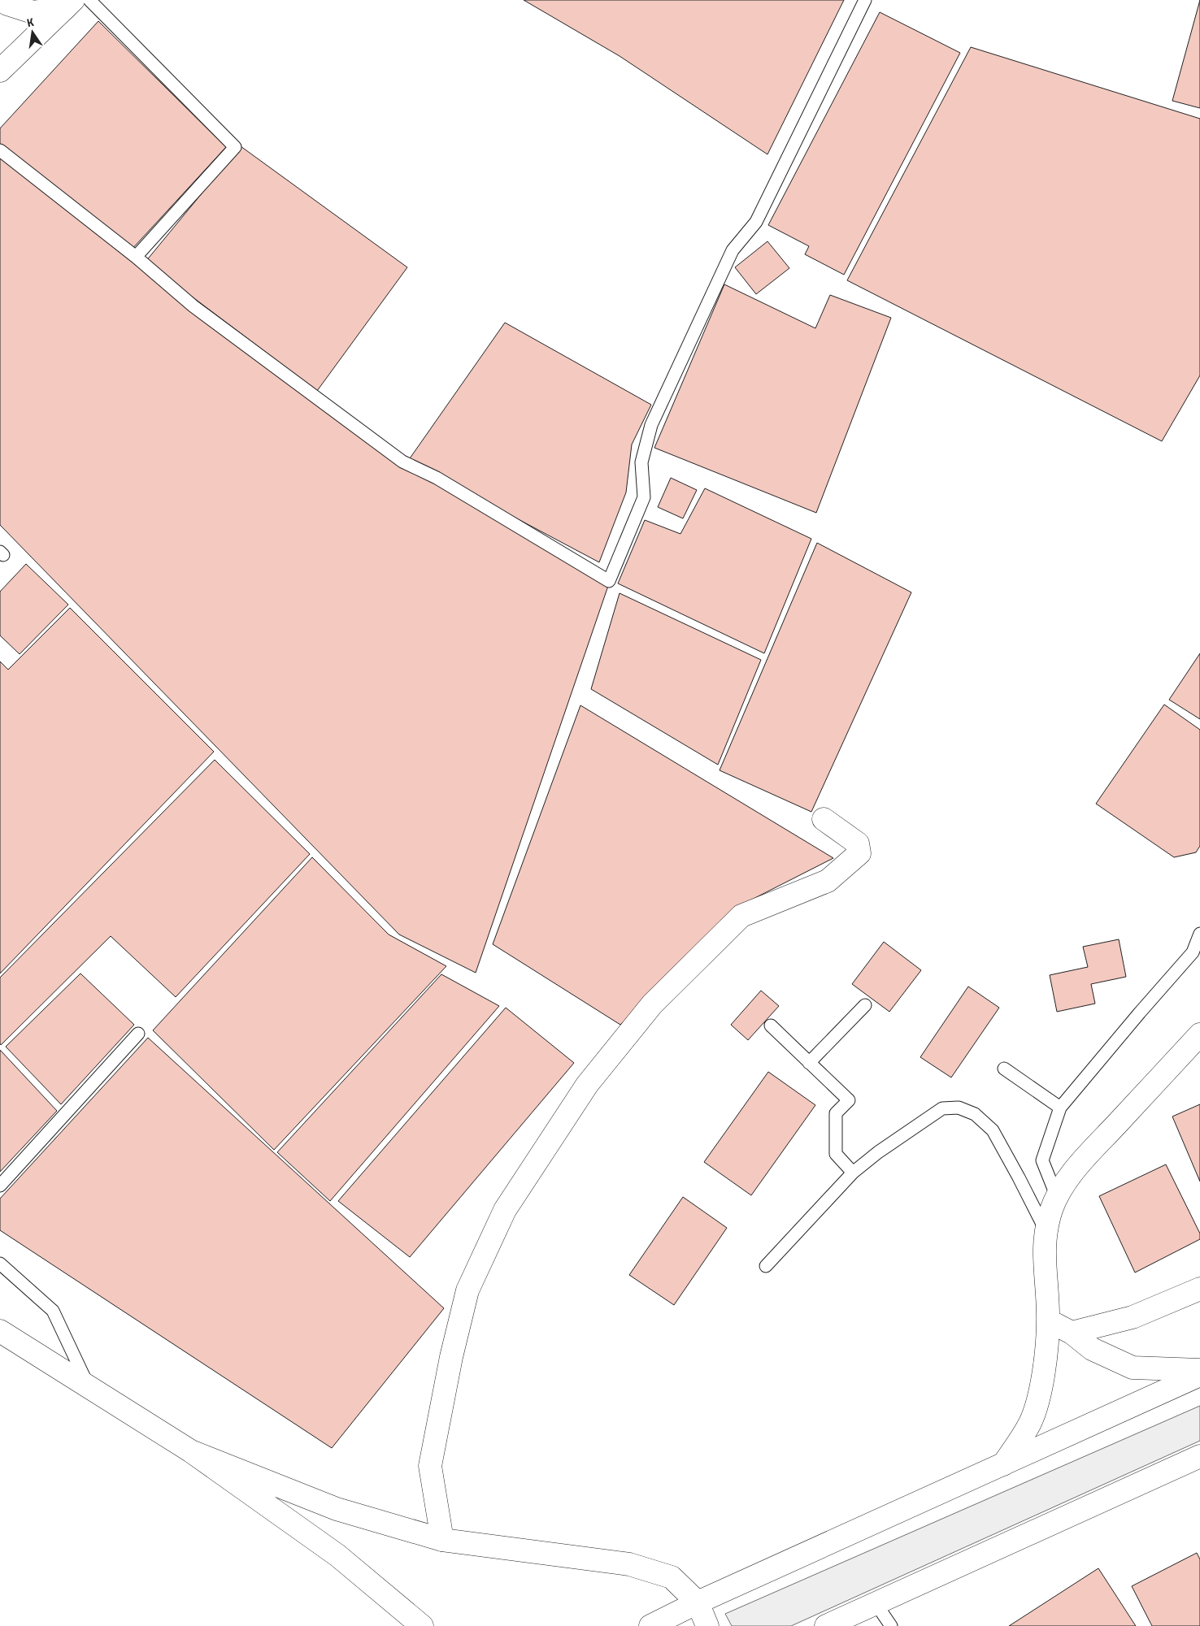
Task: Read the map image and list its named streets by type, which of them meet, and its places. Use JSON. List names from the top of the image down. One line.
{"north":"top"}
